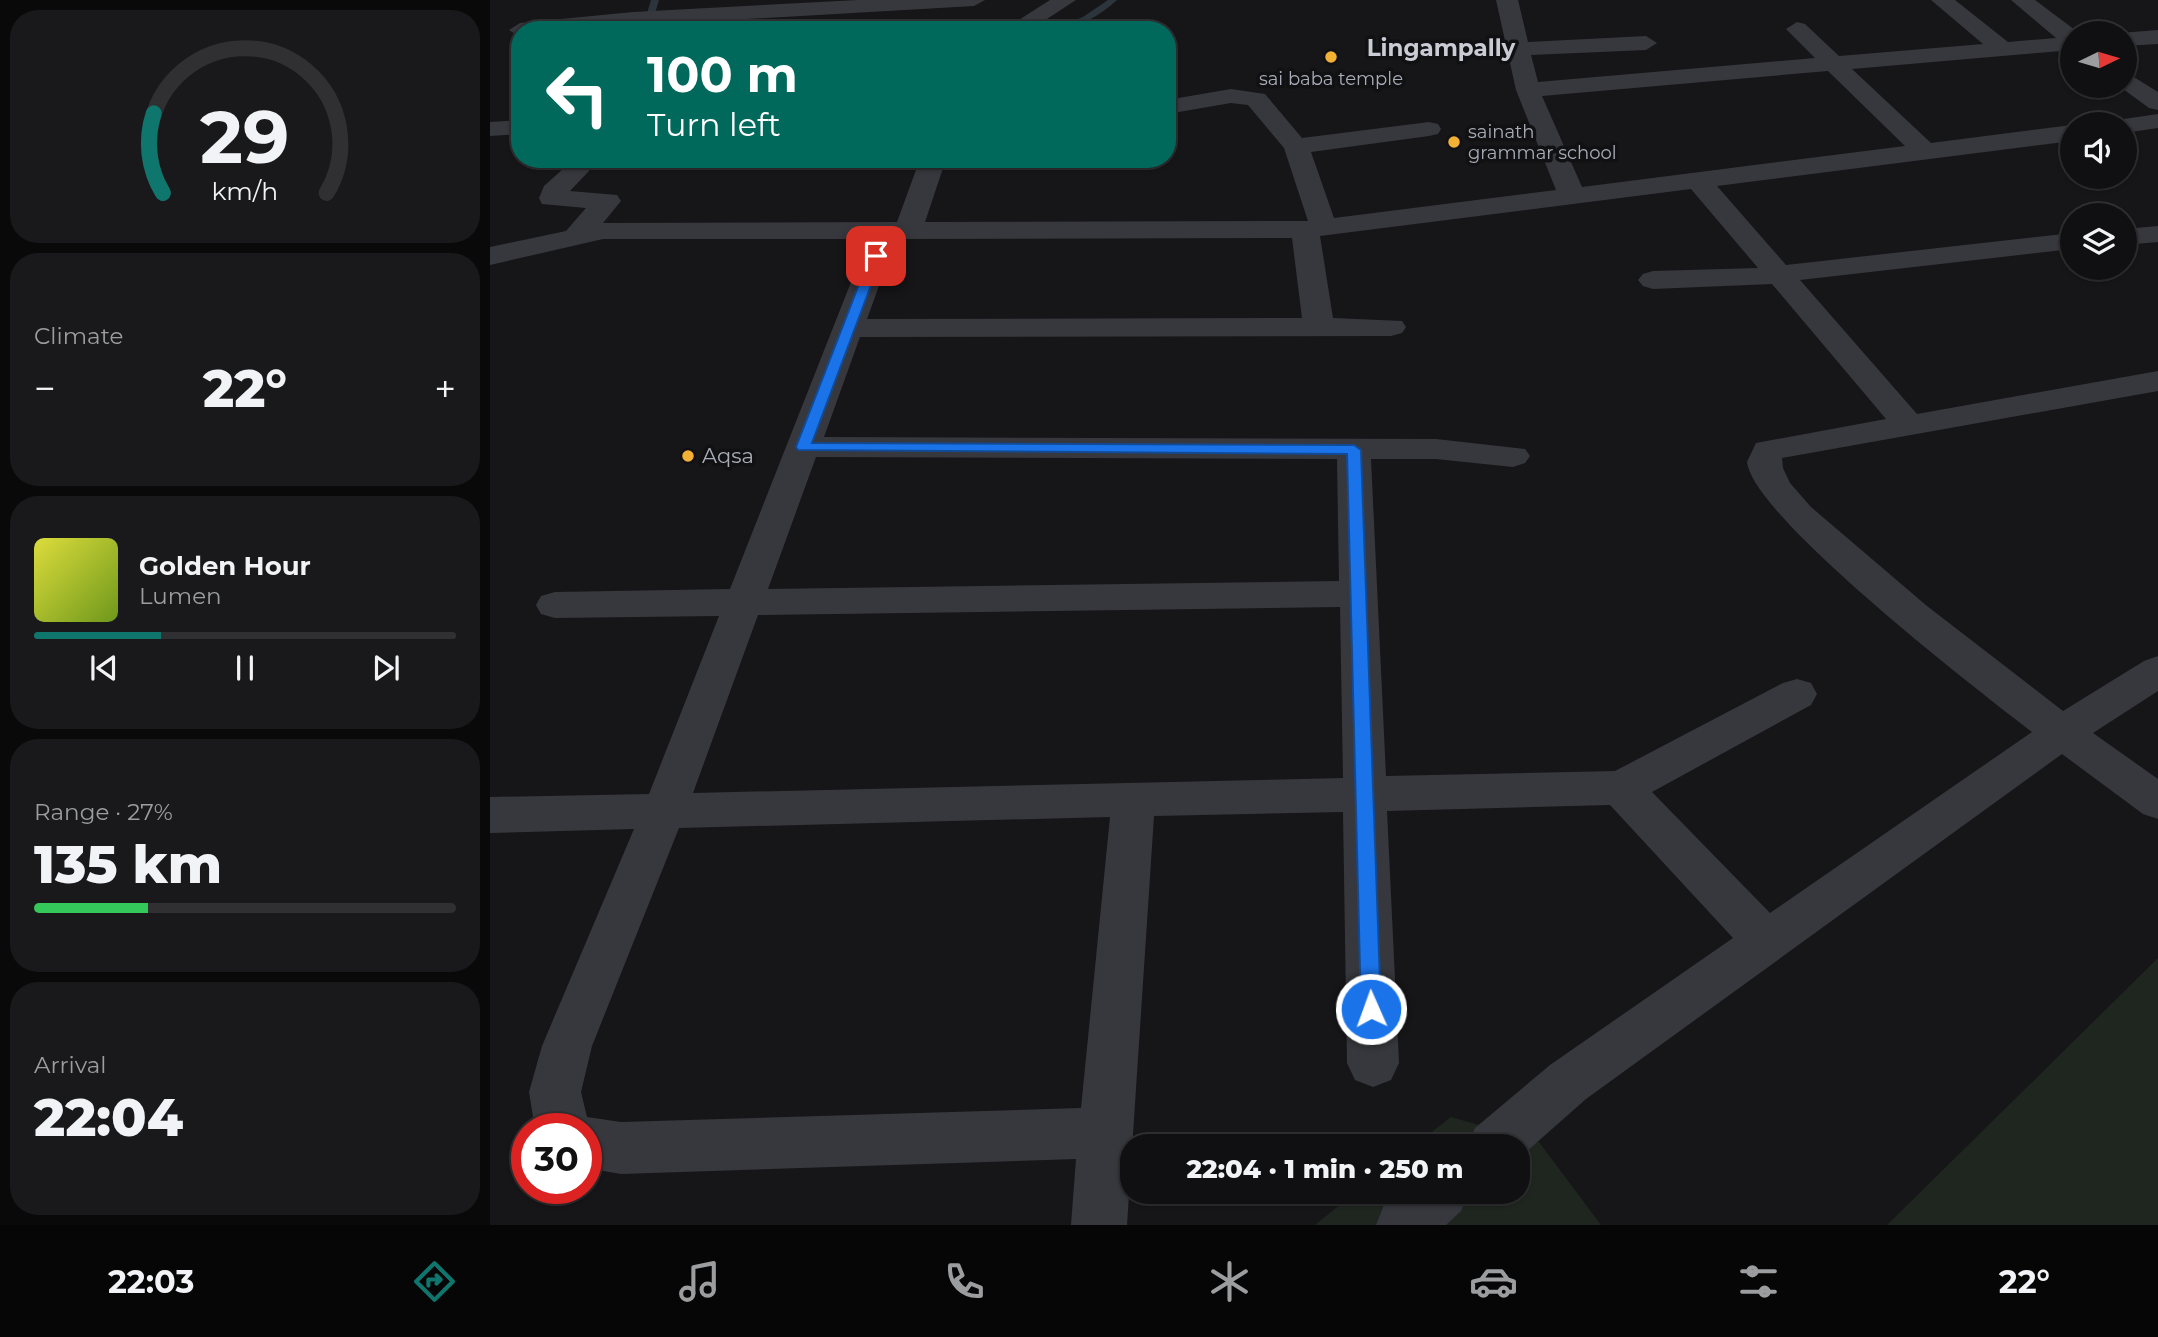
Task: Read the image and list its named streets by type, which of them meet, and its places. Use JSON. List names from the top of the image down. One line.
{"districts":["Lingampally"],"places":["sai baba temple","sainath grammar school","Aqsa"],"north":"right","page":{"turn":["100 m","Turn left"],"tile":["Climate",["Range · 27%","135 km"],["Arrival","22:04"]],"heat":["−","22°","+"],"song":["Golden Hour","Lumen"],"limit":"30","trip":"22:04 · 1 min · 250 m","tabs":["22:03","22°"],"gauge":["29","km/h"]}}
